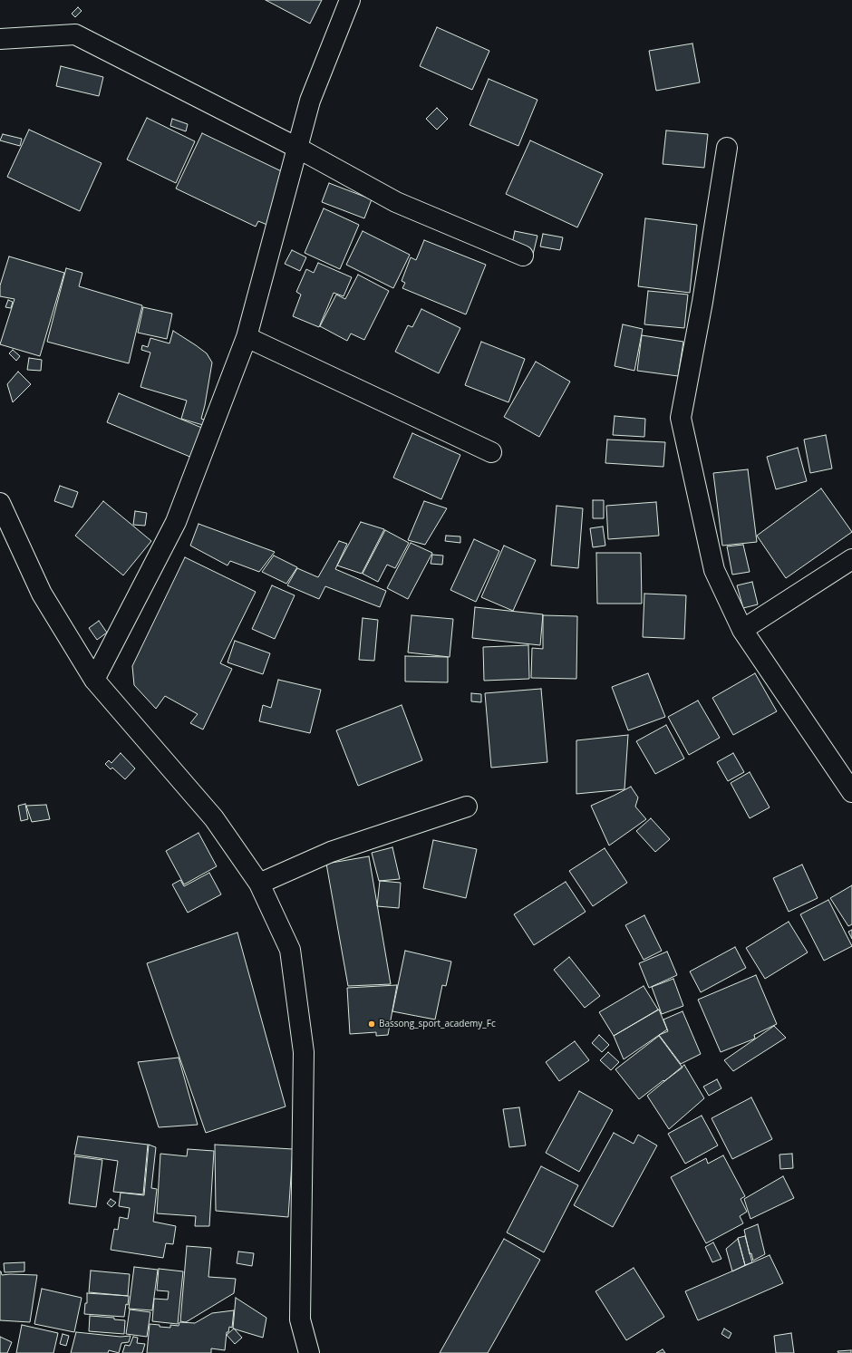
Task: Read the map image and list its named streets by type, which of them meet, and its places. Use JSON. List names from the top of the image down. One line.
{"places":["Bassong_sport_academy_Fc"]}
